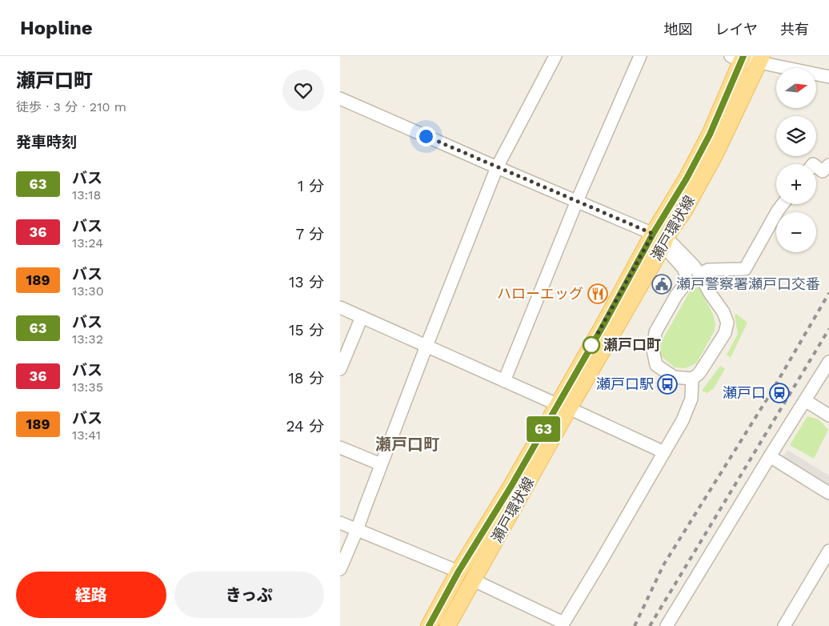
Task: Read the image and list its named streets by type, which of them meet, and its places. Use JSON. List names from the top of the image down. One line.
{"streets":{"main road":["瀬戸環状線"]},"districts":["瀬戸口町"],"places":{"public building":["瀬戸警察署瀬戸口交番"],"restaurant":["ハローエッグ"],"other":["瀬戸口町"],"bus stop":["瀬戸口駅"],"station":["瀬戸口"]},"lines":["bus line 63"],"north":"right","page":{"header":"Hopline","nav":["地図","レイヤ","共有"],"heading":[["瀬戸口町","徒歩 · 3 分 · 210 m"],"発車時刻"],"on_map":"63","map_buttons":["+","−"],"list":[{"mark":"63","name":"バス","note":"13:18","value":"1 分"},{"mark":"36","name":"バス","note":"13:24","value":"7 分"},{"mark":"189","name":"バス","note":"13:30","value":"13 分"},{"mark":"63","name":"バス","note":"13:32","value":"15 分"},{"mark":"36","name":"バス","note":"13:35","value":"18 分"},{"mark":"189","name":"バス","note":"13:41","value":"24 分"}],"buttons":["経路","きっぷ"]}}
